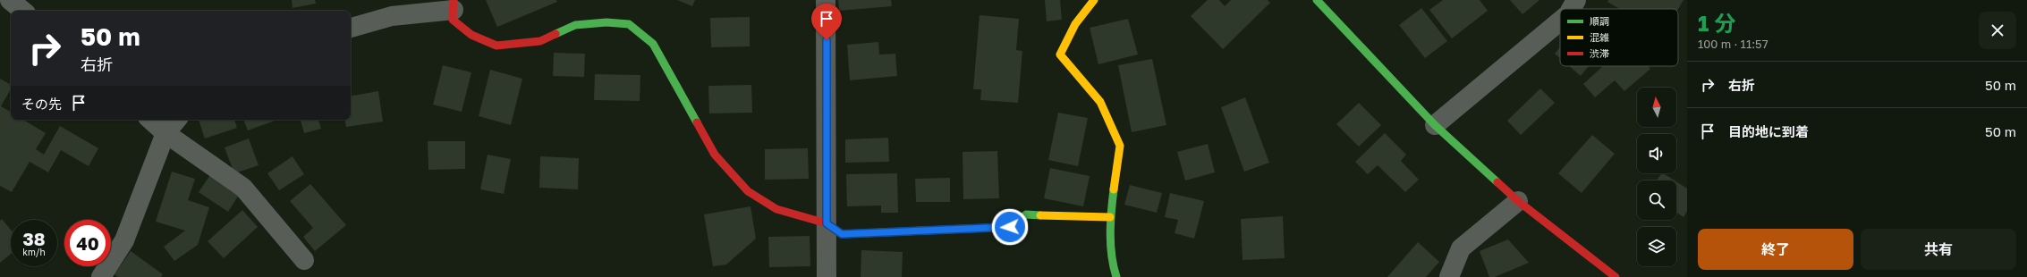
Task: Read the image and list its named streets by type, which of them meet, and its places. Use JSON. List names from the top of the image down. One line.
{"legend":["順調","混雑","渋滞"],"north":"top","page":{"heading":["1 分","100 m · 11:57"],"turn":["50 m","右折"],"list":[{"name":"右折","value":"50 m"},{"name":"目的地に到着","value":"50 m"}],"then":"その先","speed":"38 km/h","limit":"40","buttons":["終了","共有"]}}
